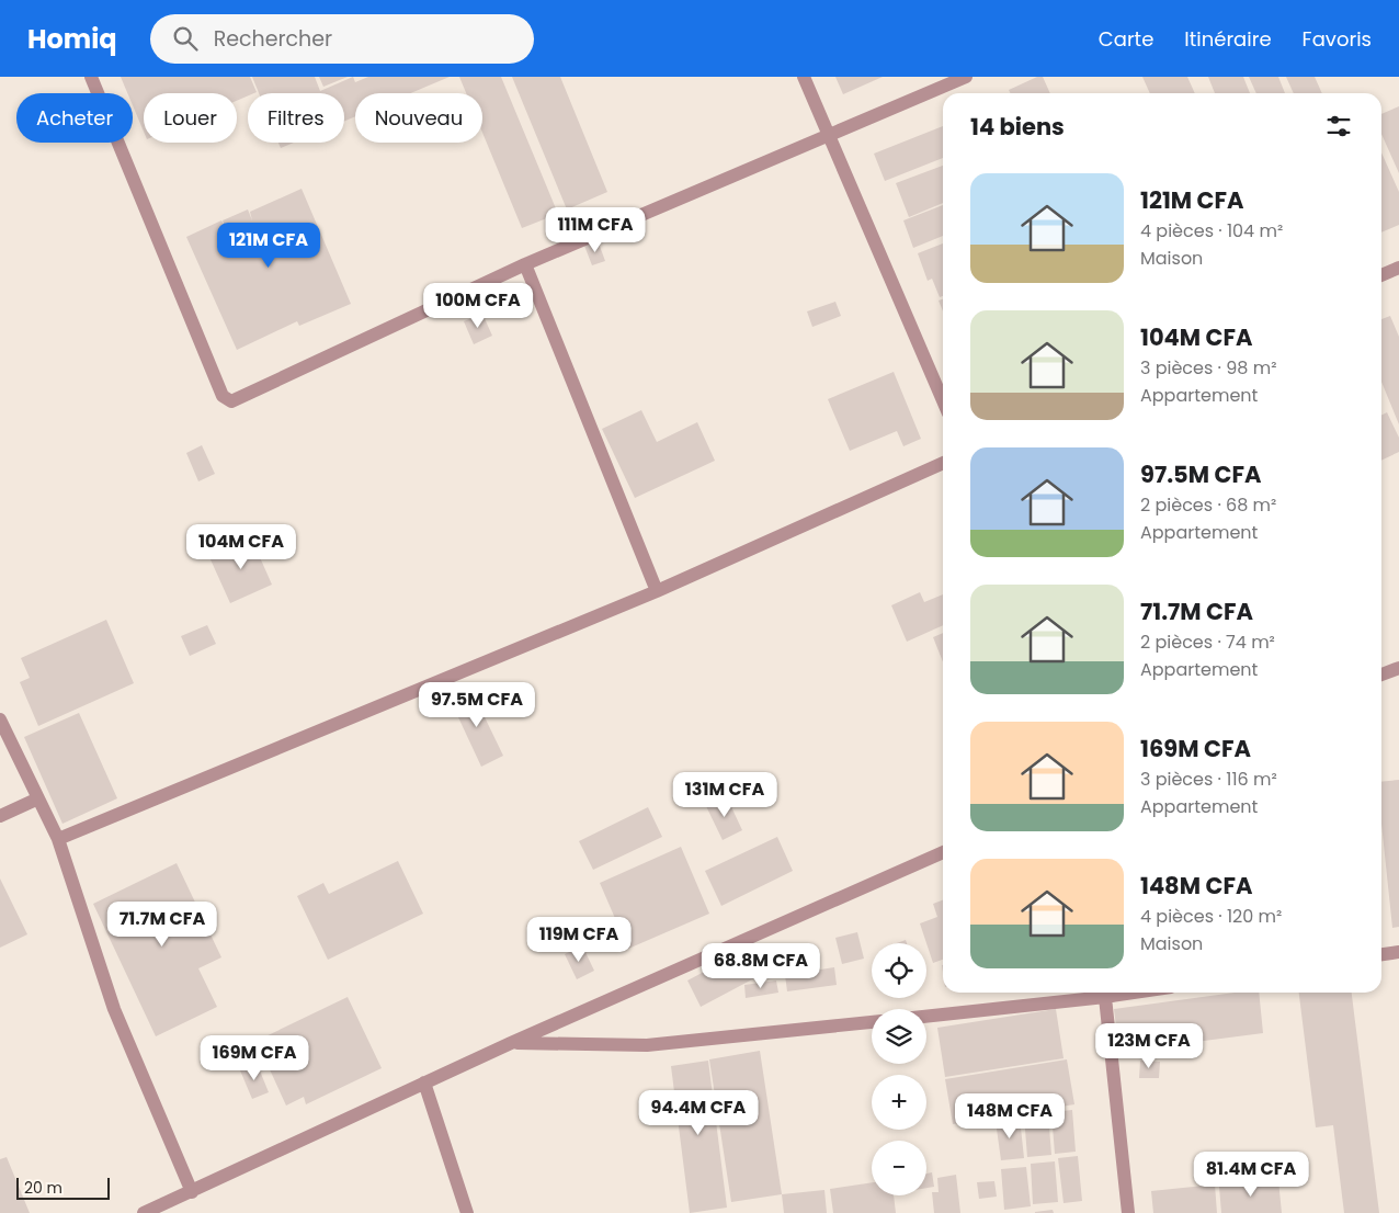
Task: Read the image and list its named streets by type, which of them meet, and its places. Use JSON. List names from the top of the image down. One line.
{"scale_bar":"20 m","page":{"header":"Homiq","search":"Rechercher","nav":["Carte","Itinéraire","Favoris"],"chip":["Acheter","Louer","Filtres","Nouveau"],"heading":"14 biens","list":[{"name":"121M CFA","note":"4 pièces · 104 m² · Maison"},{"name":"104M CFA","note":"3 pièces · 98 m² · Appartement"},{"name":"97.5M CFA","note":"2 pièces · 68 m² · Appartement"},{"name":"71.7M CFA","note":"2 pièces · 74 m² · Appartement"},{"name":"169M CFA","note":"3 pièces · 116 m² · Appartement"},{"name":"148M CFA","note":"4 pièces · 120 m² · Maison"}],"price":["111M CFA","121M CFA","100M CFA","104M CFA","97.5M CFA","131M CFA","71.7M CFA","119M CFA","68.8M CFA","123M CFA","169M CFA","94.4M CFA","148M CFA","81.4M CFA"],"map_buttons":["+","−"],"scale":"20 m"}}
